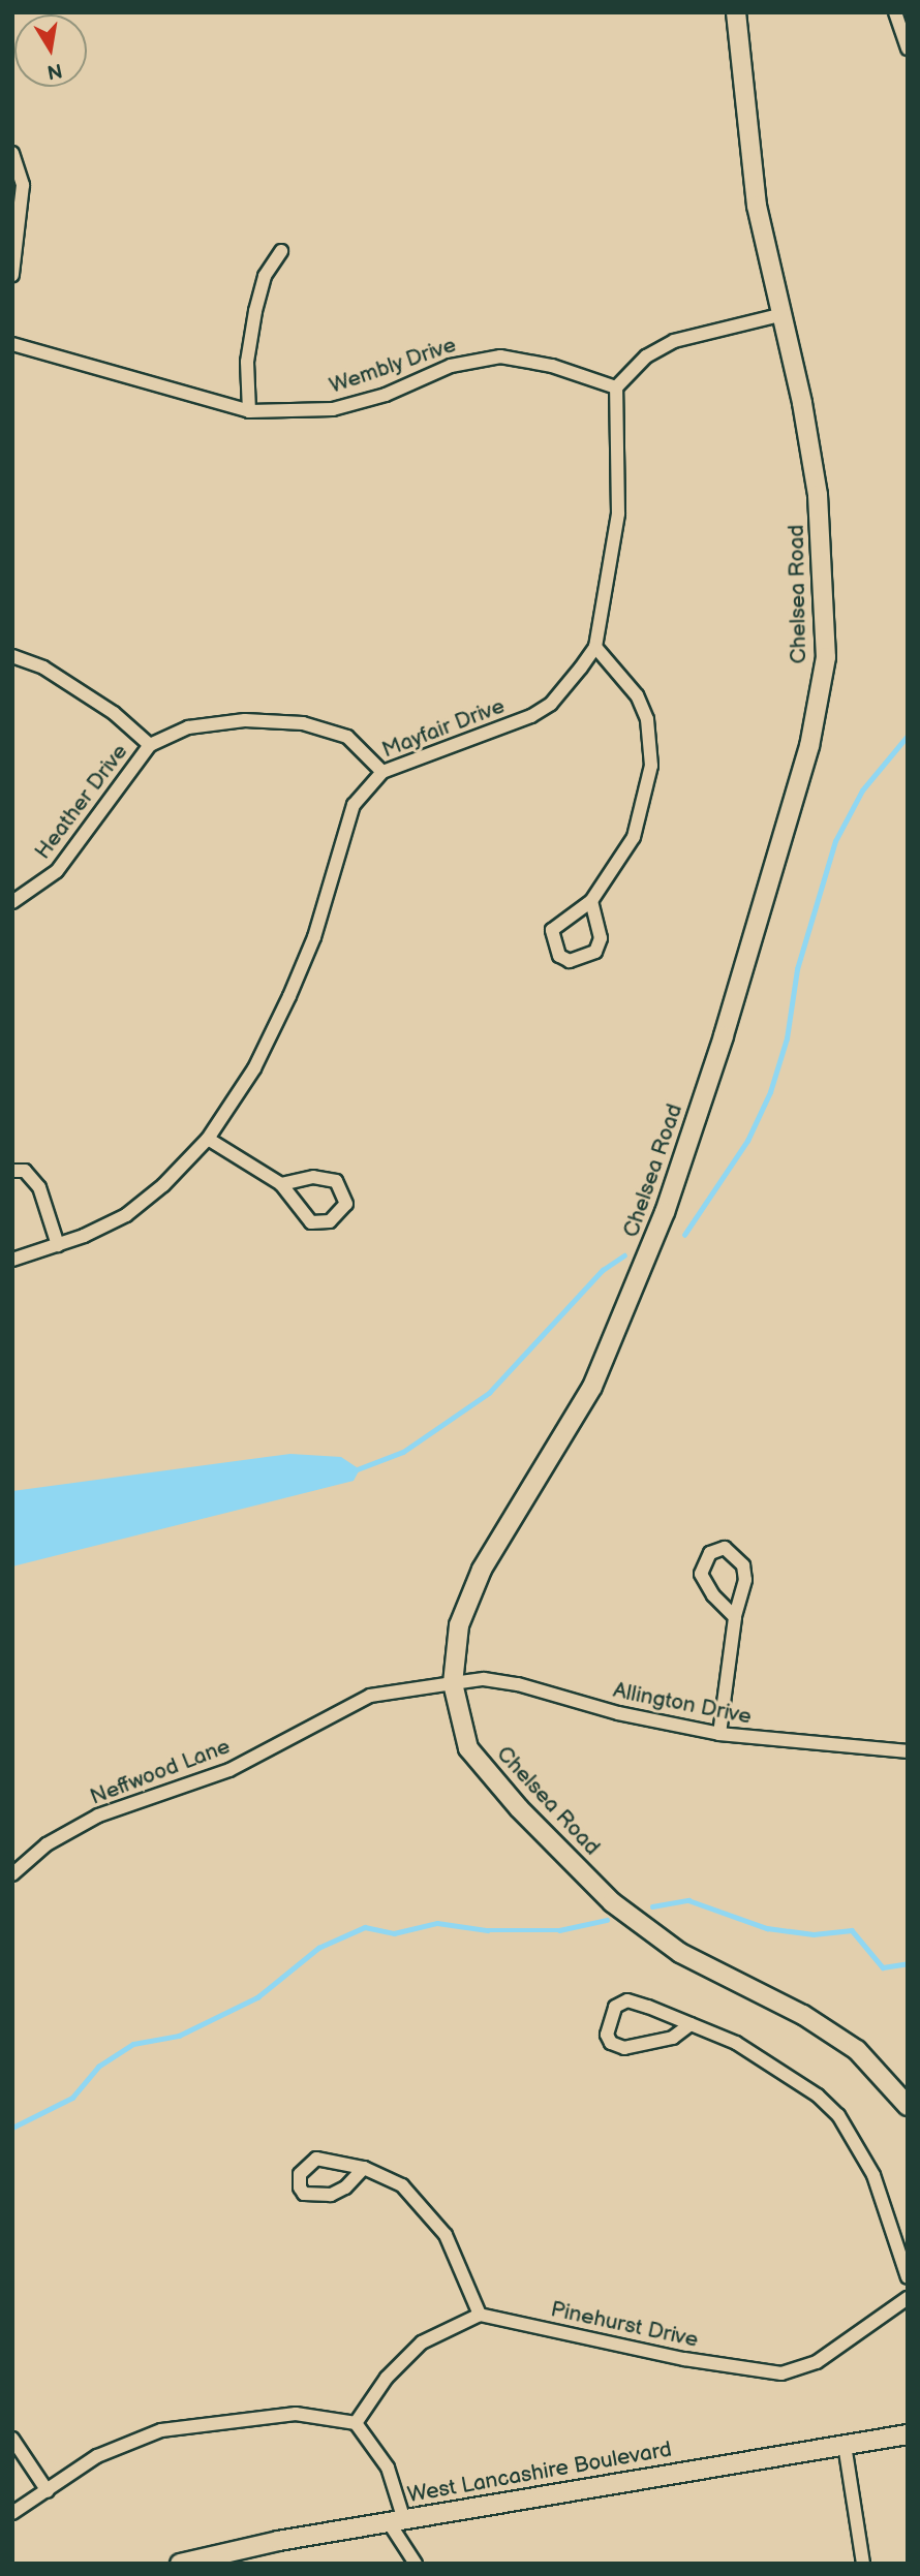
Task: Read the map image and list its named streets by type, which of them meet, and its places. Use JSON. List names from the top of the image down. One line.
{"streets":{"street":["Wembly Drive","Chelsea Road","Mayfair Drive","Heather Drive","Allington Drive","Neffwood Lane","Pinehurst Drive","West Lancashire Boulevard"]},"crossings":[["Wembly Drive","Mayfair Drive"],["Chelsea Road","Allington Drive"],["Chelsea Road","Neffwood Lane"],["Mayfair Drive","Heather Drive"],["Allington Drive","Neffwood Lane"]],"north":"bottom"}
